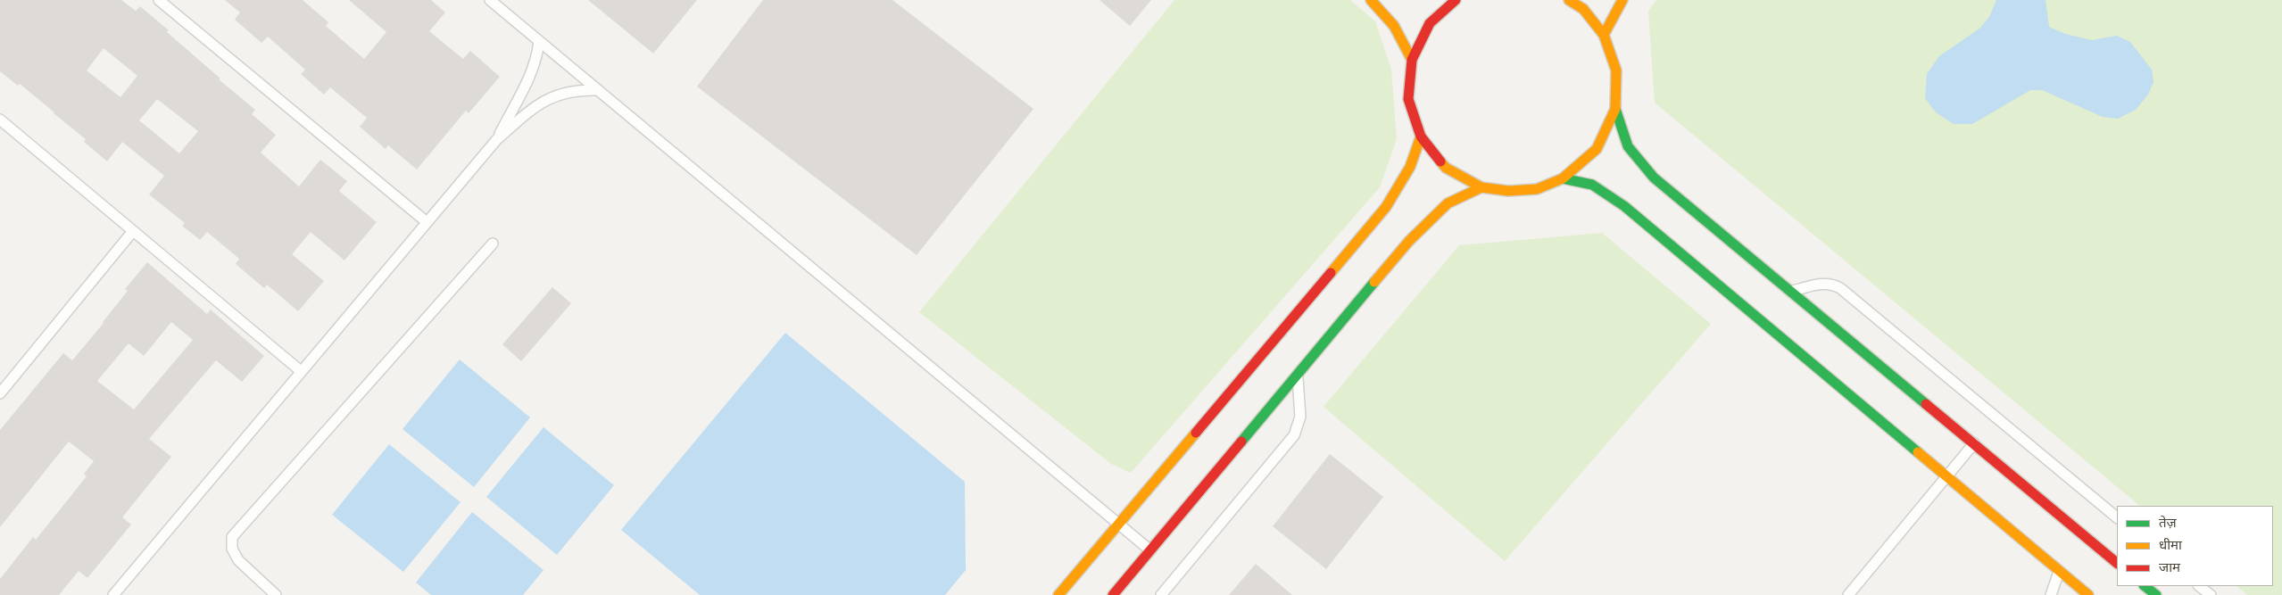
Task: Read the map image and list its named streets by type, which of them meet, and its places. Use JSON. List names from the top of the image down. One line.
{"legend":["तेज़","धीमा","जाम"]}
